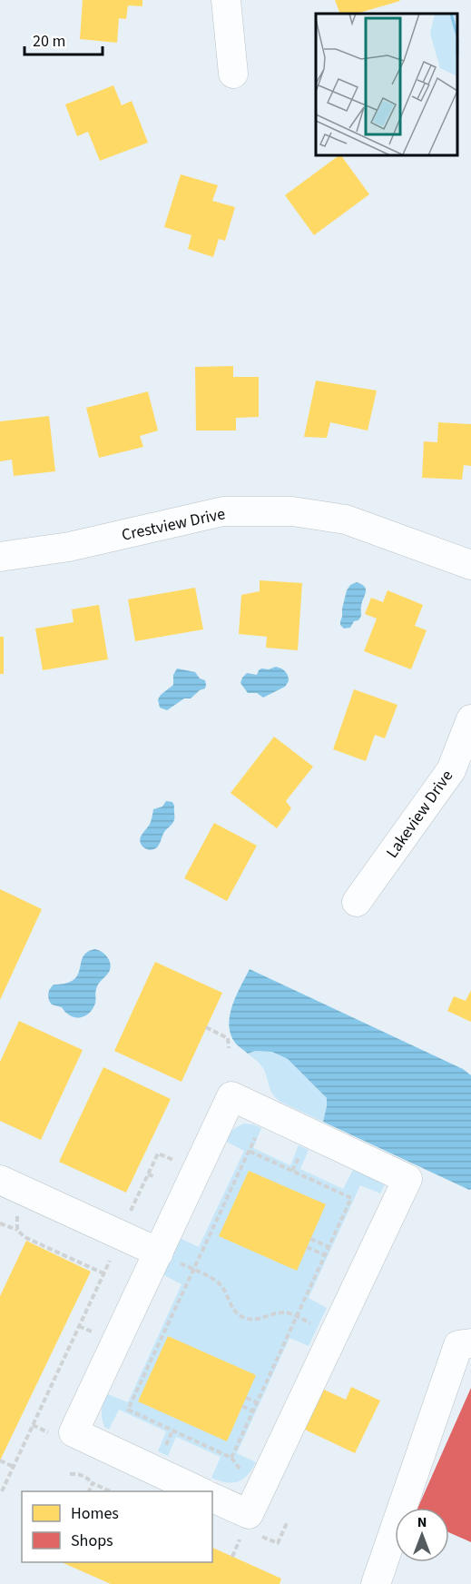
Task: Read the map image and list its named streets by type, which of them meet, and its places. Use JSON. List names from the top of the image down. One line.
{"streets":{"street":["Crestview Drive","Lakeview Drive"]},"legend":["Homes","Shops"],"scale_bar":"20 m","north":"top"}
